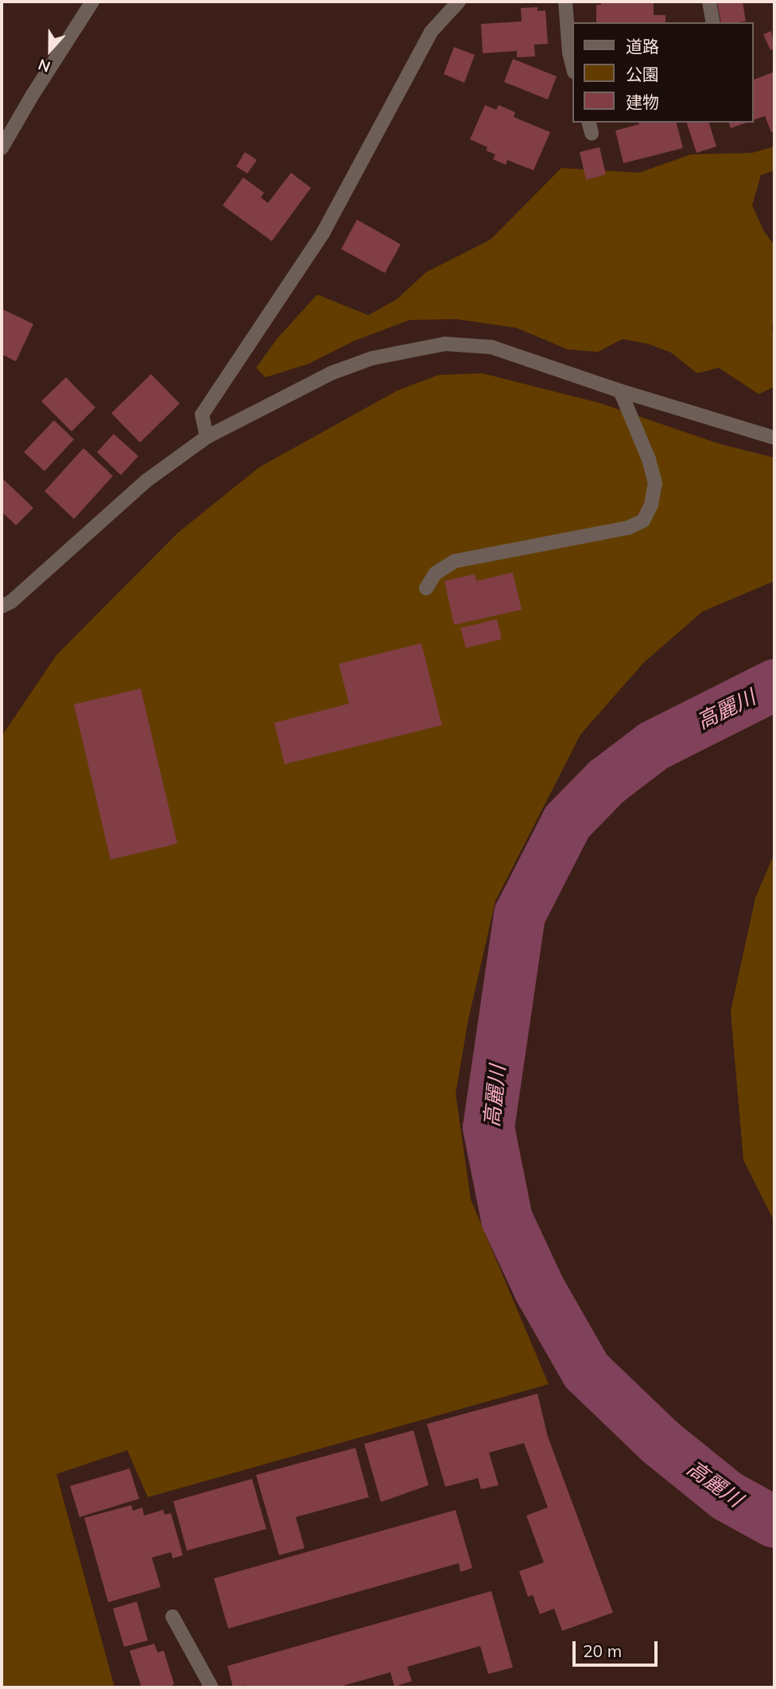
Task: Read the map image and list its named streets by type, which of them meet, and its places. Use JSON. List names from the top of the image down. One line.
{"water":["高麗川"],"legend":["道路","公園","建物"],"scale_bar":"20 m","north":"bottom"}
